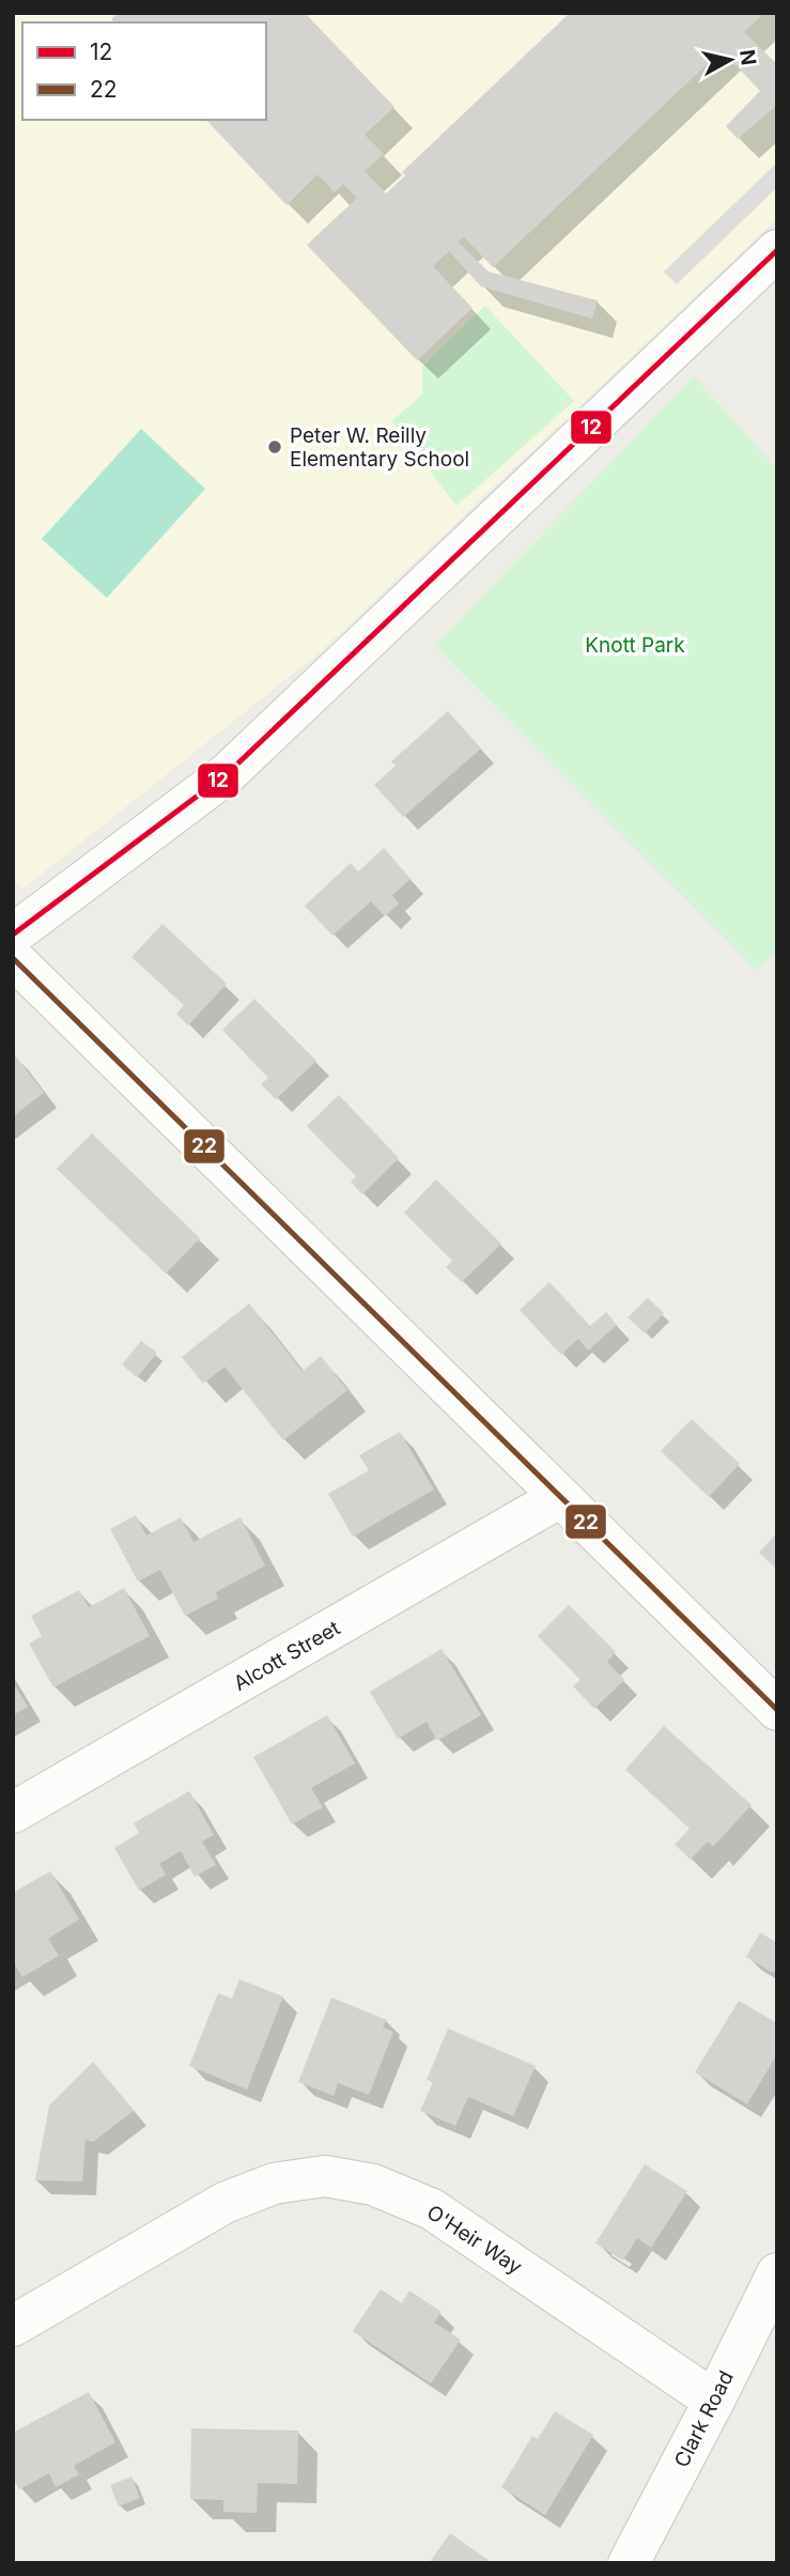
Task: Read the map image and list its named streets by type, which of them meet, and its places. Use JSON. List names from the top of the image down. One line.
{"streets":{"street":["Alcott Street","O'Heir Way","Clark Road"]},"crossings":[["O'Heir Way","Clark Road"]],"parks":["Knott Park"],"places":["Peter W. Reilly Elementary School"],"lines":["transit line 12","transit line 22"],"legend":["12","22"],"north":"right"}
